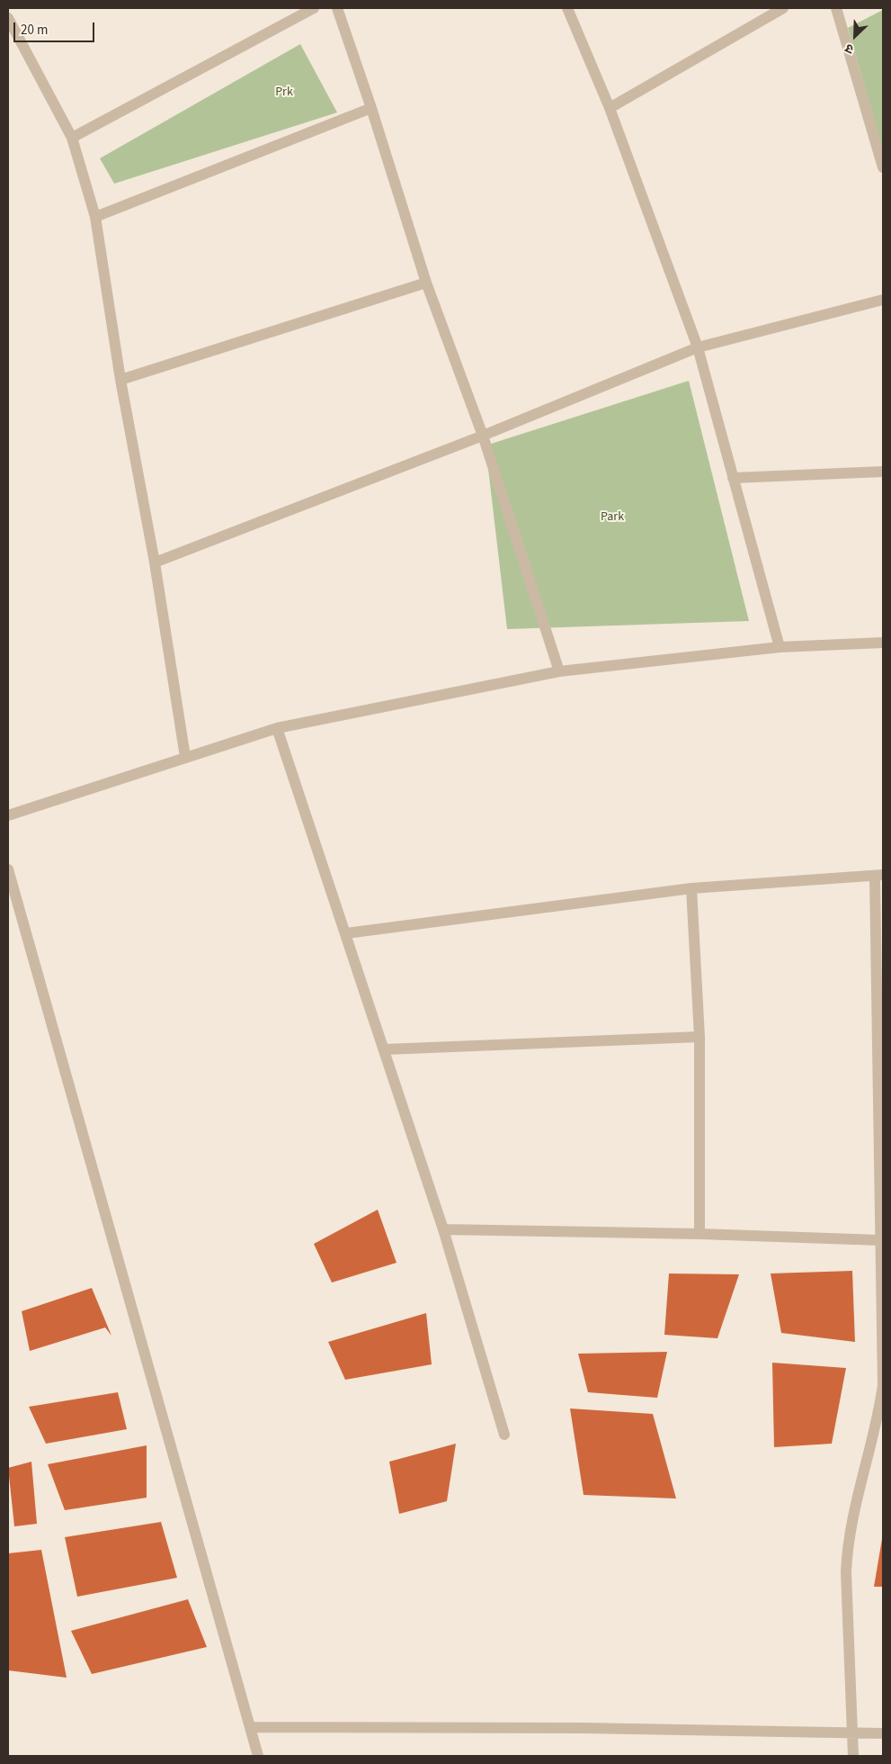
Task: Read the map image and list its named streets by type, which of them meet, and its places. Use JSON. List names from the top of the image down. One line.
{"parks":["Prk","Park"],"scale_bar":"20 m","north":"bottom left"}
